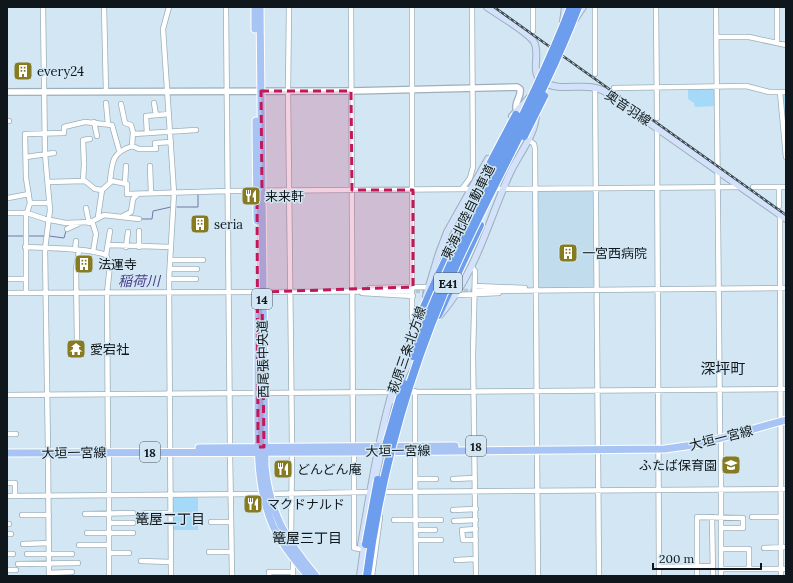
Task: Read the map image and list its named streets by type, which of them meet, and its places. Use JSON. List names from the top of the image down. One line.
{"streets":{"highway":["東海北陸自動車道","E41"],"main road":["奥音羽線","14","萩原三条北方線","西尾張中央道","大垣一宮線","18"]},"crossings":[["奥音羽線","萩原三条北方線"],["東海北陸自動車道","萩原三条北方線"],["萩原三条北方線","大垣一宮線"],["西尾張中央道","大垣一宮線"]],"districts":["深坪町","篭屋二丁目","篭屋三丁目"],"water":["稲荷川"],"places":{"building":["every24","seria","一宮西病院","法運寺"],"restaurant":["来来軒","どんどん庵","マクドナルド"],"temple":["愛宕社"],"school or university":["ふたば保育園"]},"scale_bar":"200 m"}
